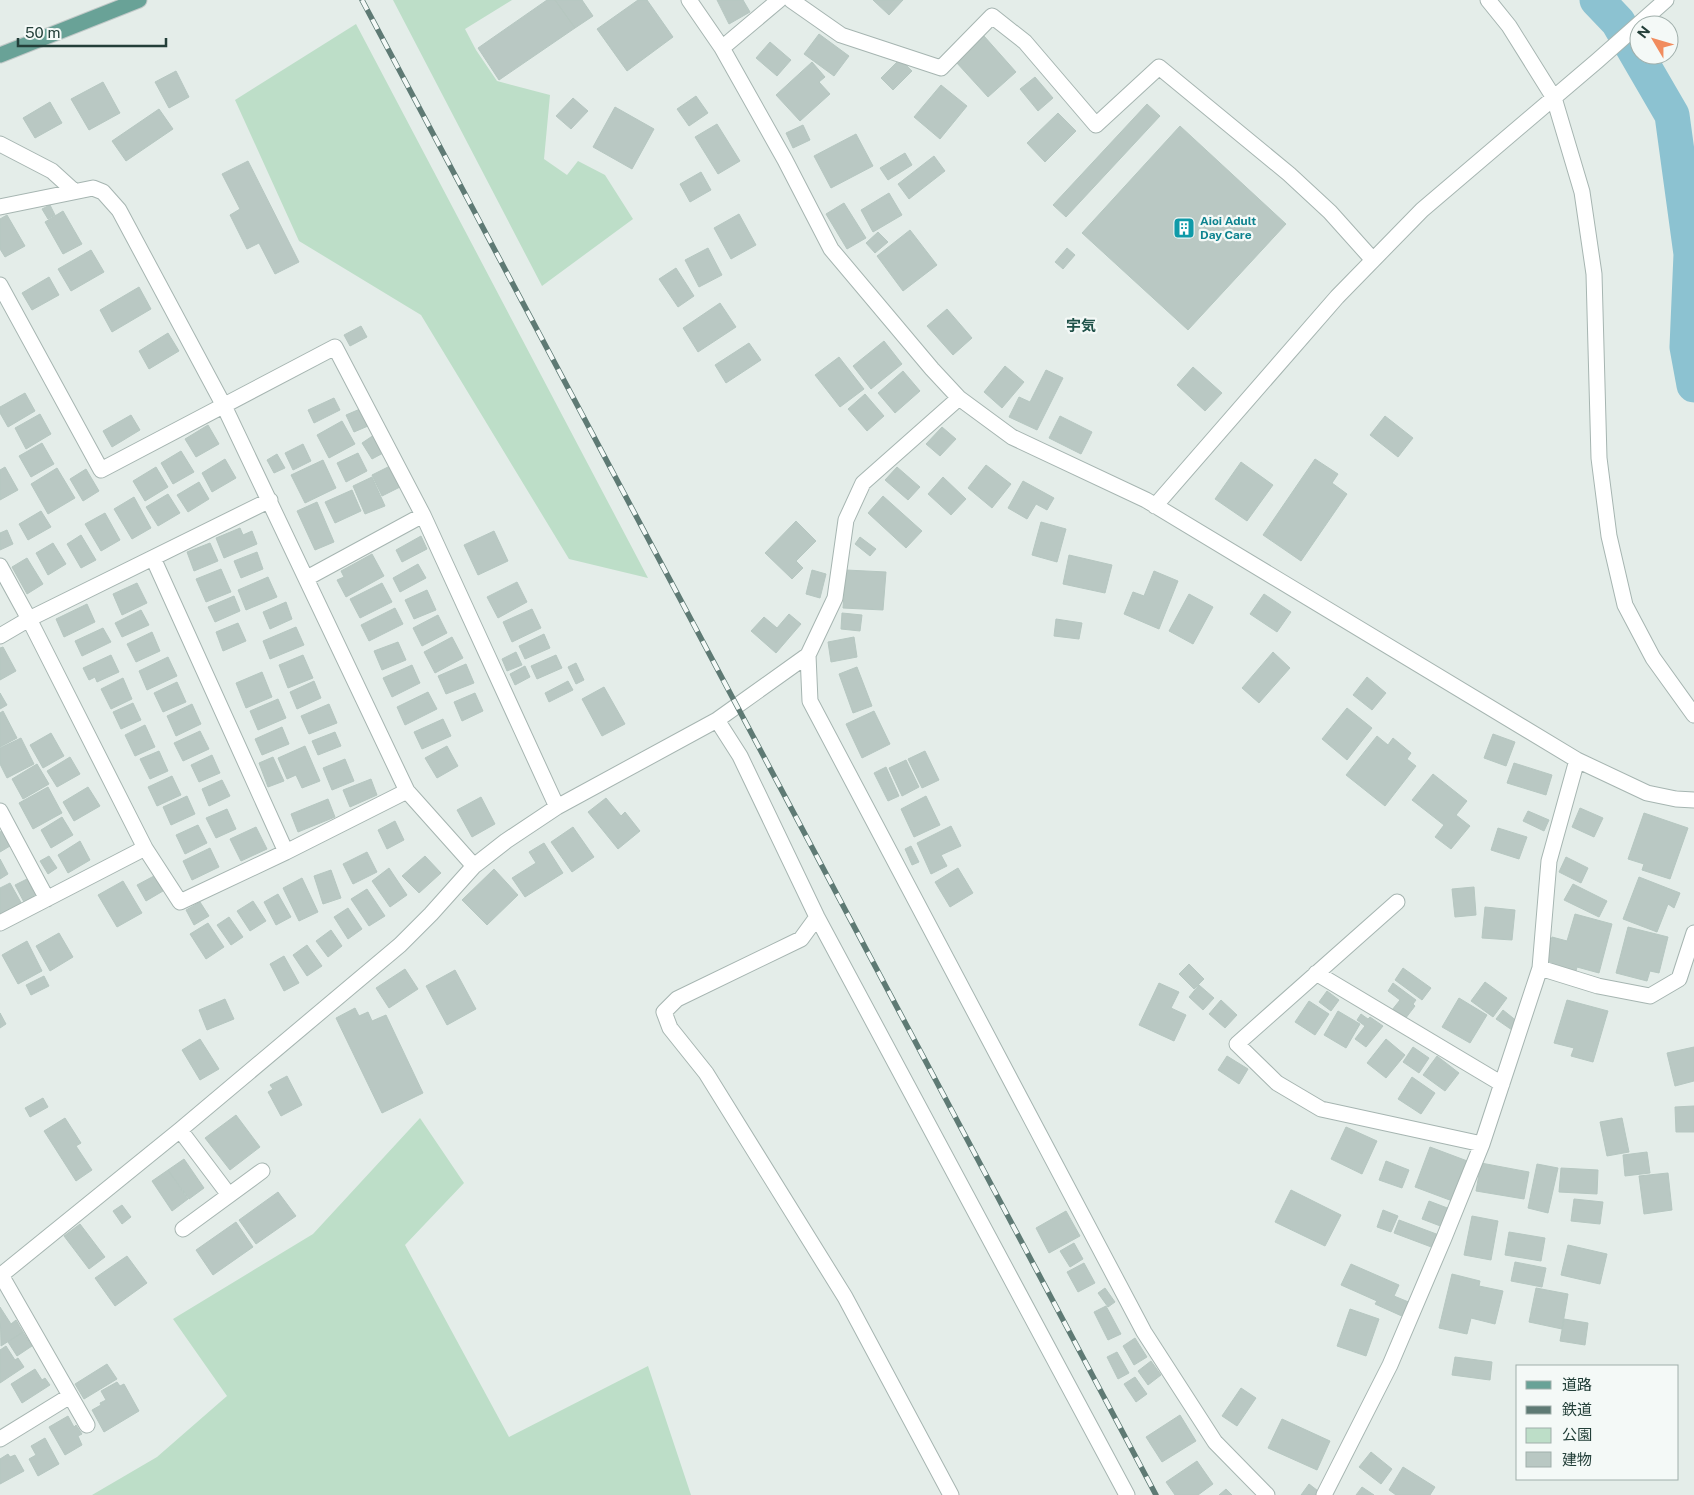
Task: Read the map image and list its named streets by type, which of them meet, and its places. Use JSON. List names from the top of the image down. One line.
{"districts":["宇気"],"places":{"building":["Aioi Adult Day Care"]},"legend":["道路","鉄道","公園","建物"],"scale_bar":"50 m","north":"top left"}
